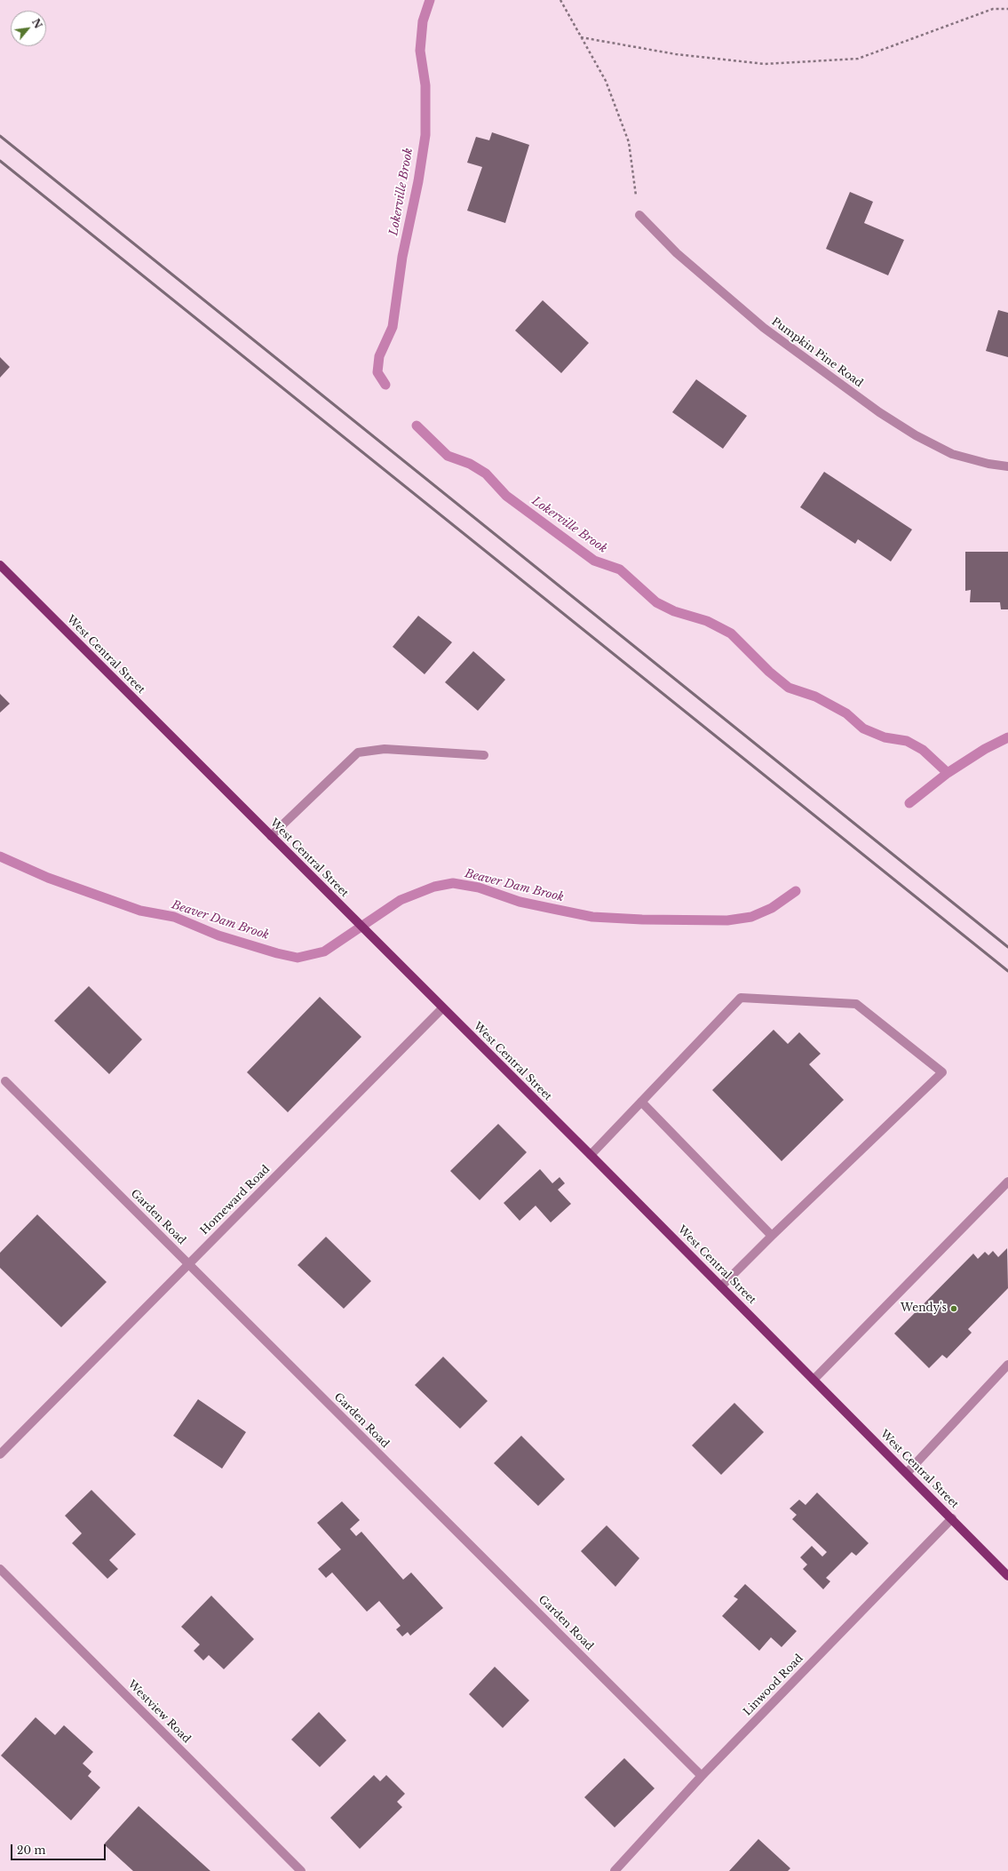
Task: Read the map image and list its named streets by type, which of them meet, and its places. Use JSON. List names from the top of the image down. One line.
{"streets":{"main road":["West Central Street"],"street":["Pumpkin Pine Road","Homeward Road","Garden Road","Linwood Road","Westview Road"]},"crossings":[["West Central Street","Homeward Road"],["West Central Street","Linwood Road"],["Homeward Road","Garden Road"],["Garden Road","Linwood Road"]],"water":["Lokerville Brook","Beaver Dam Brook"],"places":["Wendy's"],"scale_bar":"20 m","north":"top right"}
